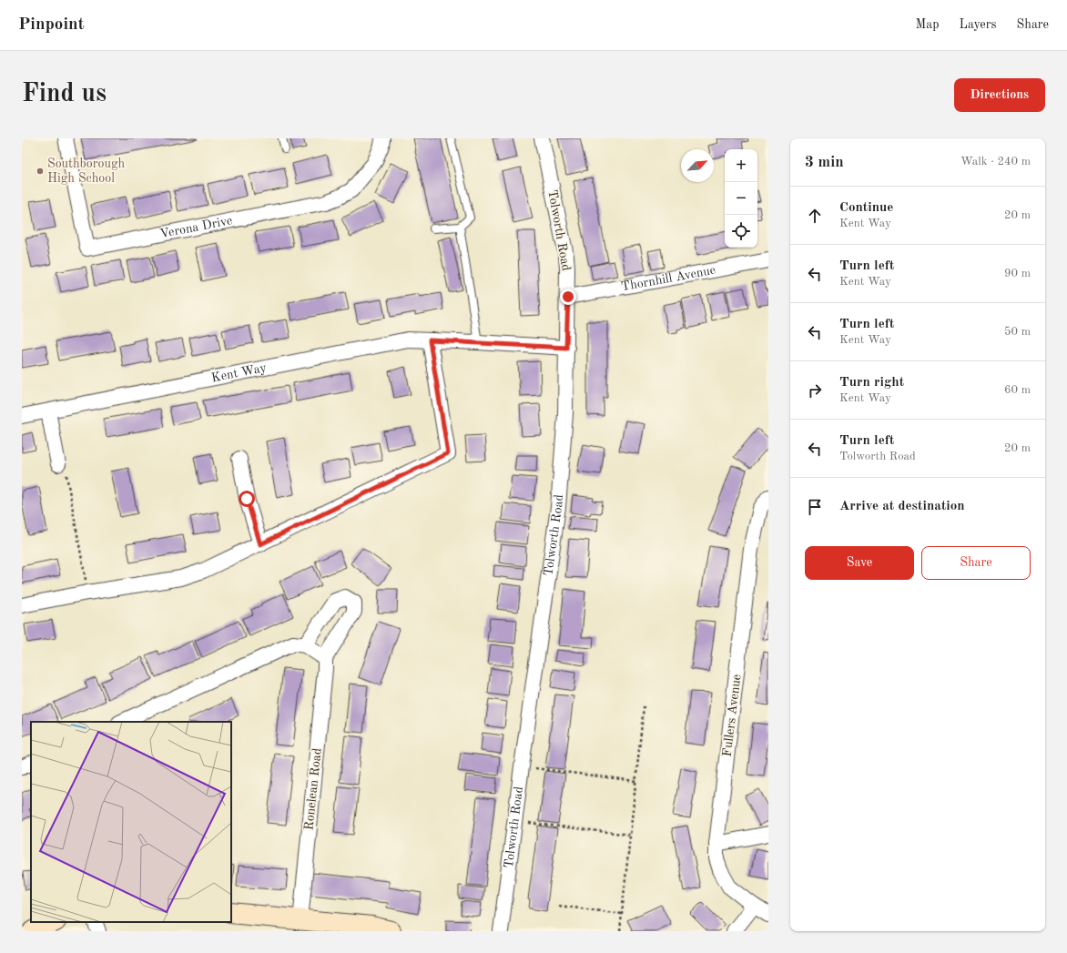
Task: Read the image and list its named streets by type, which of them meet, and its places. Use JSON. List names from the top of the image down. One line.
{"streets":{"street":["Verona Drive","Tolworth Road","Thornhill Avenue","Kent Way","Fullers Avenue","Ronelean Road"]},"crossings":[["Tolworth Road","Thornhill Avenue"],["Tolworth Road","Kent Way"]],"places":["Southborough High School"],"north":"top right","page":{"header":"Pinpoint","nav":["Map","Layers","Share"],"buttons":["Directions",["Save","Share"]],"title":"Find us","heading":["3 min","Walk · 240 m"],"map_buttons":["+","−"],"list":[["Continue","Kent Way","20 m"],["Turn left","Kent Way","90 m"],["Turn left","Kent Way","50 m"],["Turn right","Kent Way","60 m"],["Turn left","Tolworth Road","20 m"],"Arrive at destination"]}}
